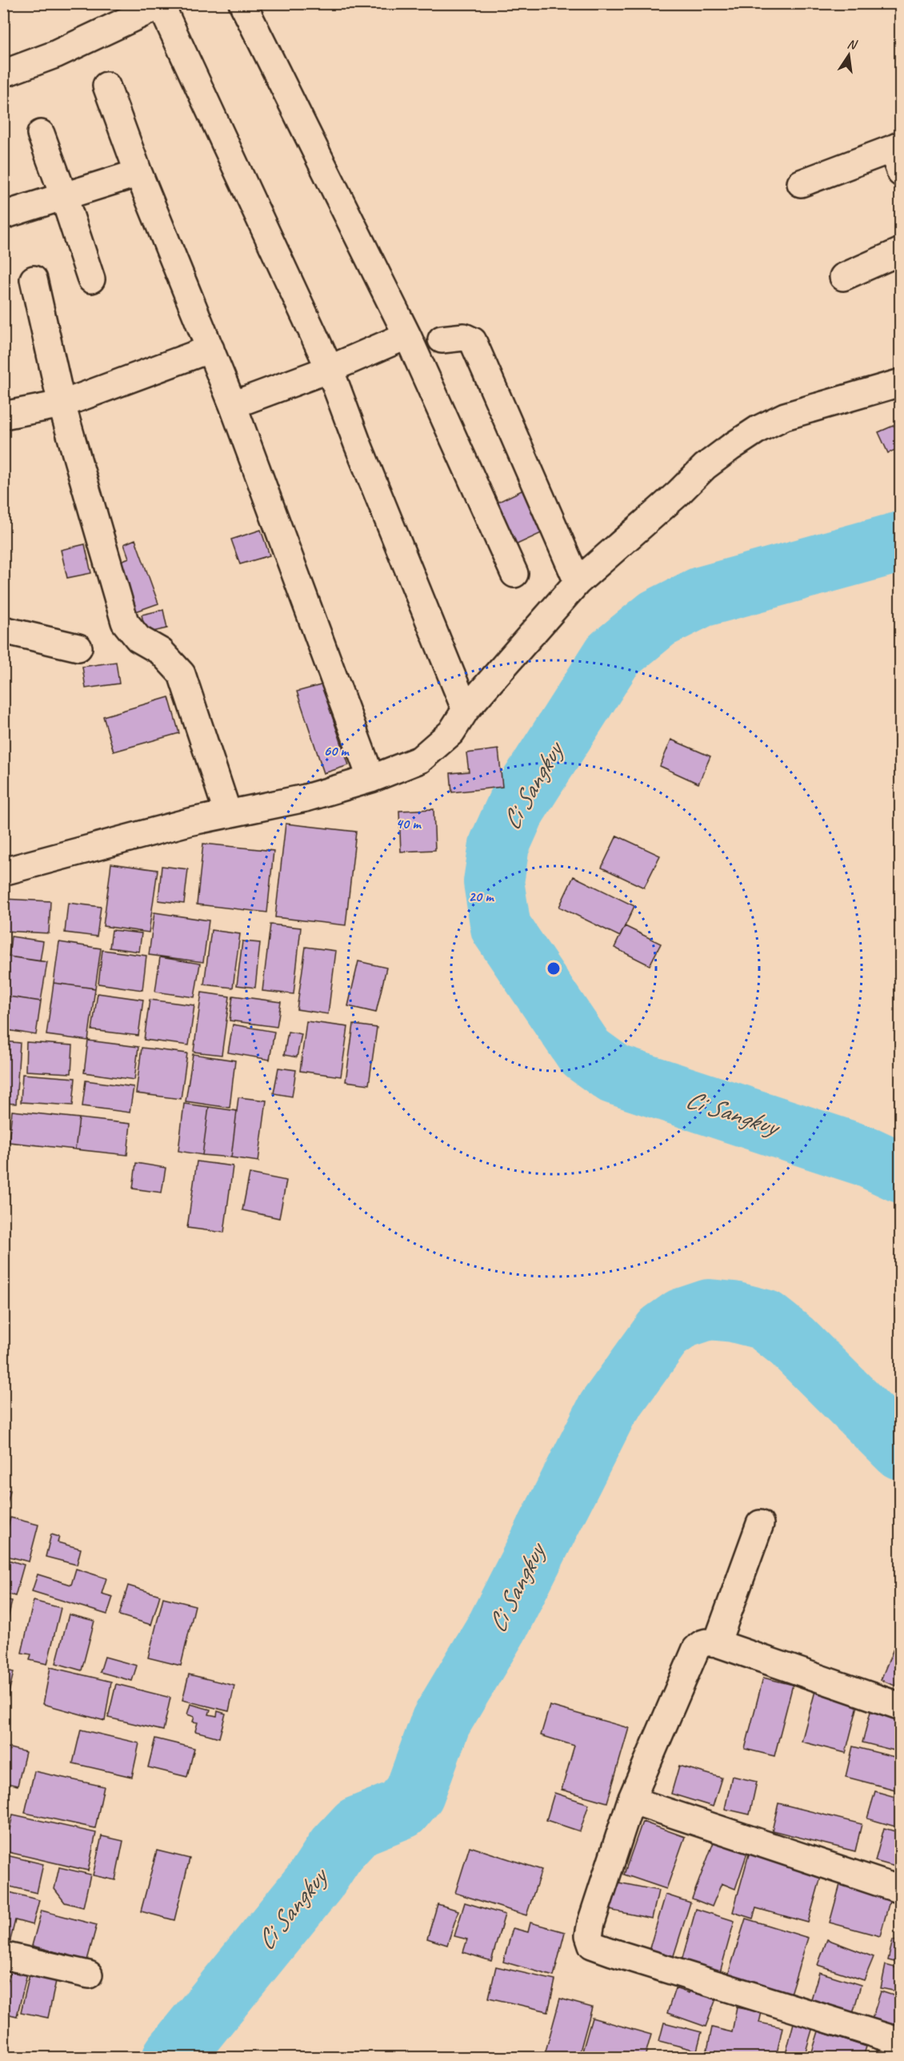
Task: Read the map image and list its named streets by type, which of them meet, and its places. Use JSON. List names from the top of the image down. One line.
{"water":["Ci Sangkuy"],"north":"top","rings":["60 m","40 m","20 m"]}
